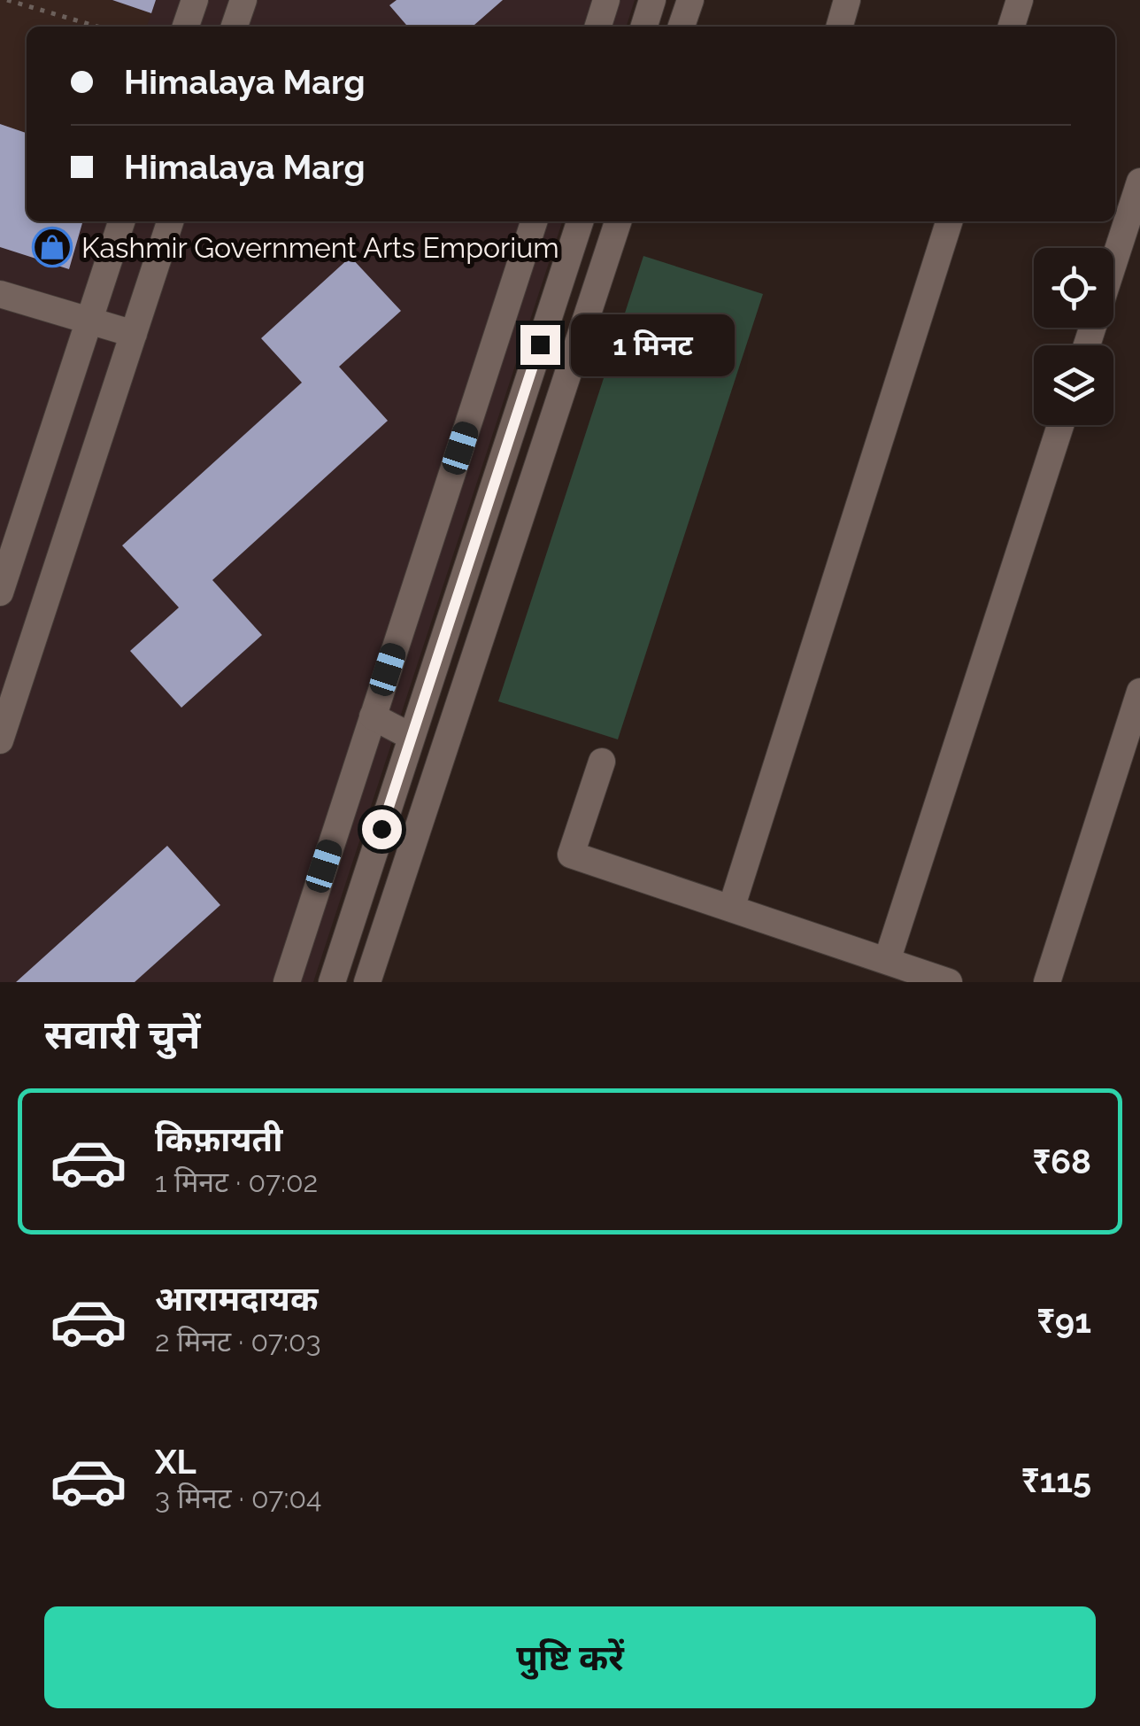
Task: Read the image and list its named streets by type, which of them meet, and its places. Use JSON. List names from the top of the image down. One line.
{"places":{"shop":["Kashmir Government Arts Emporium"]},"page":{"banner":["Himalaya Marg","Himalaya Marg"],"bubble":"1 मिनट","heading":"सवारी चुनें","list":[{"name":"किफ़ायती","note":"1 मिनट · 07:02","value":"₹68"},{"name":"आरामदायक","note":"2 मिनट · 07:03","value":"₹91"},{"name":"XL","note":"3 मिनट · 07:04","value":"₹115"}],"buttons":"पुष्टि करें"}}
